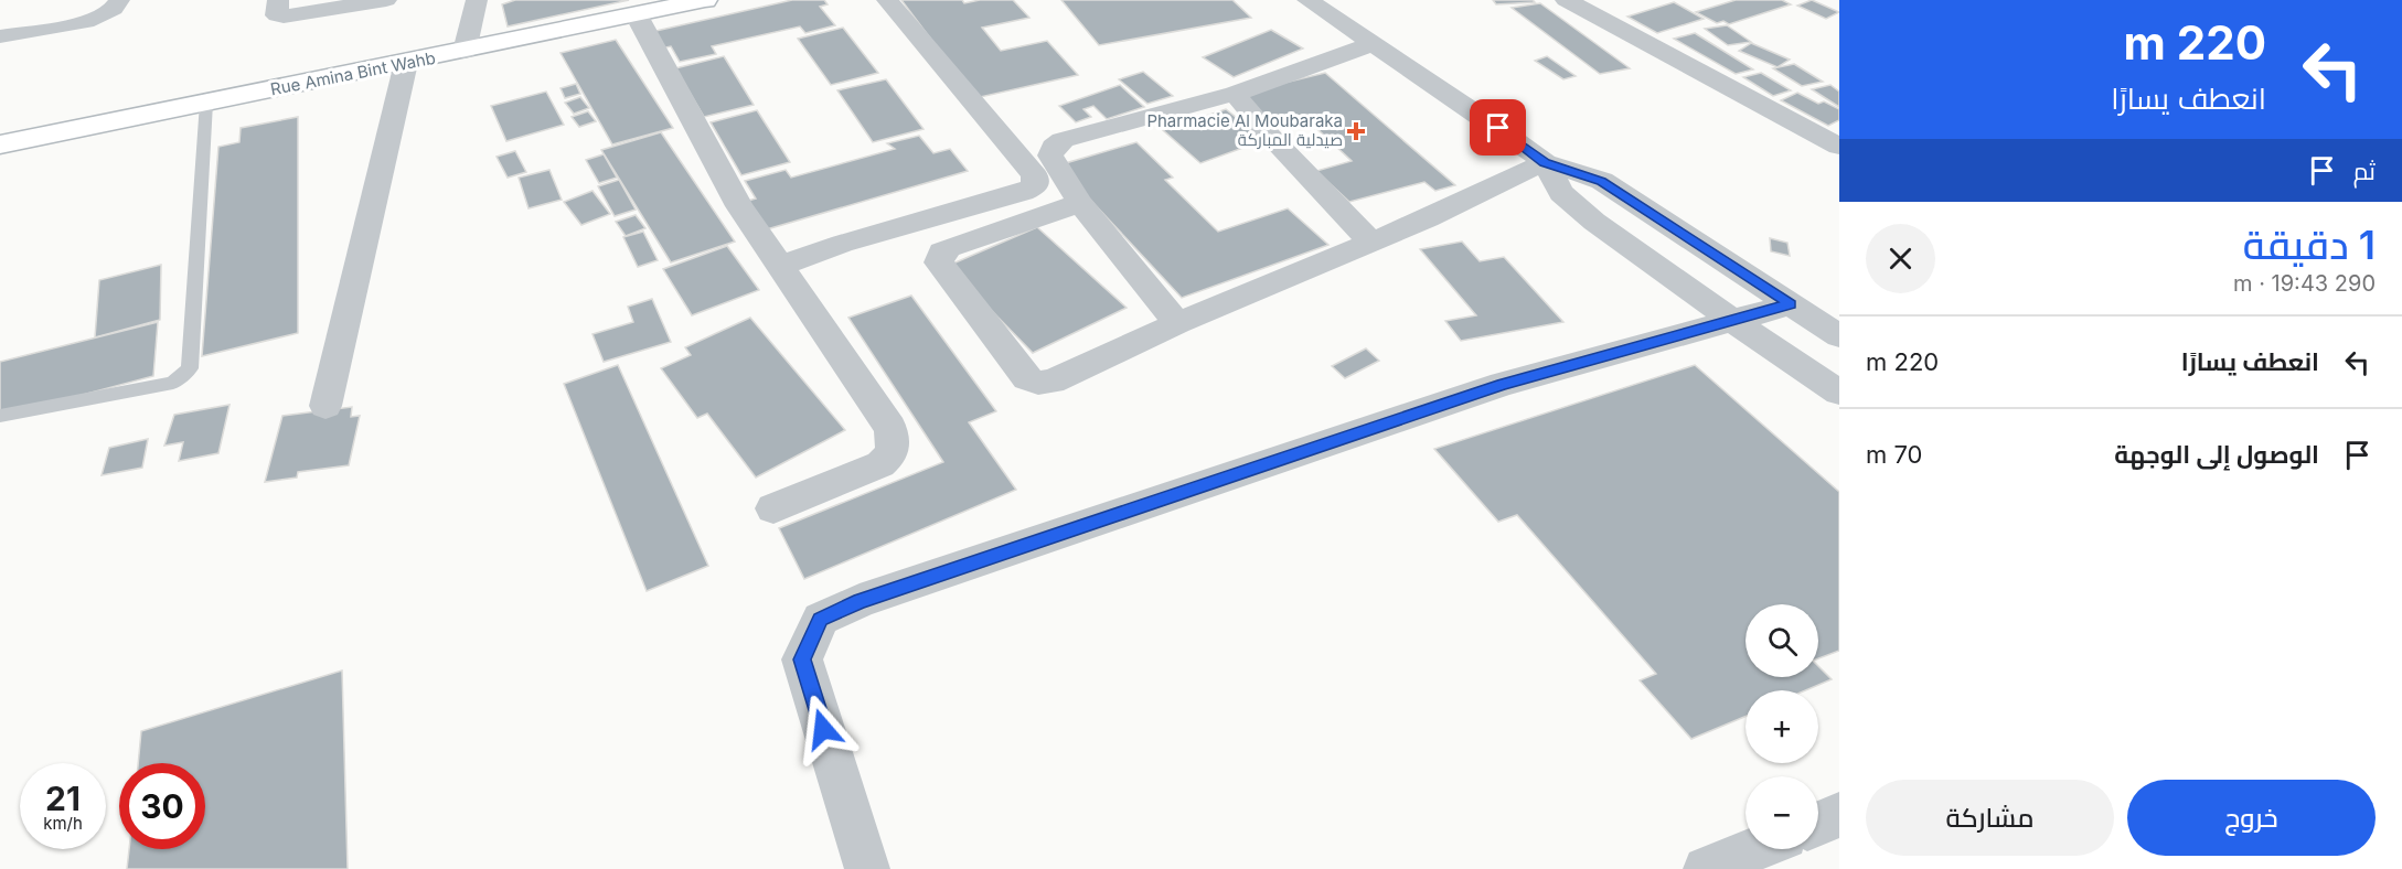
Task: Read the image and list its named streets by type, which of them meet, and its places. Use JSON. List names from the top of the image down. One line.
{"streets":{"main road":["Rue Amina Bint Wahb"]},"places":{"health":["Pharmacie Al Moubaraka صيدلية المباركة"]},"page":{"turn":["220 m","انعطف يسارًا"],"then":"ثم","heading":["1 دقيقة","290 m · 19:43"],"list":[{"name":"انعطف يسارًا","value":"220 m"},{"name":"الوصول إلى الوجهة","value":"70 m"}],"map_buttons":["+","−"],"speed":"21 km/h","limit":"30","buttons":["خروج","مشاركة"]}}
